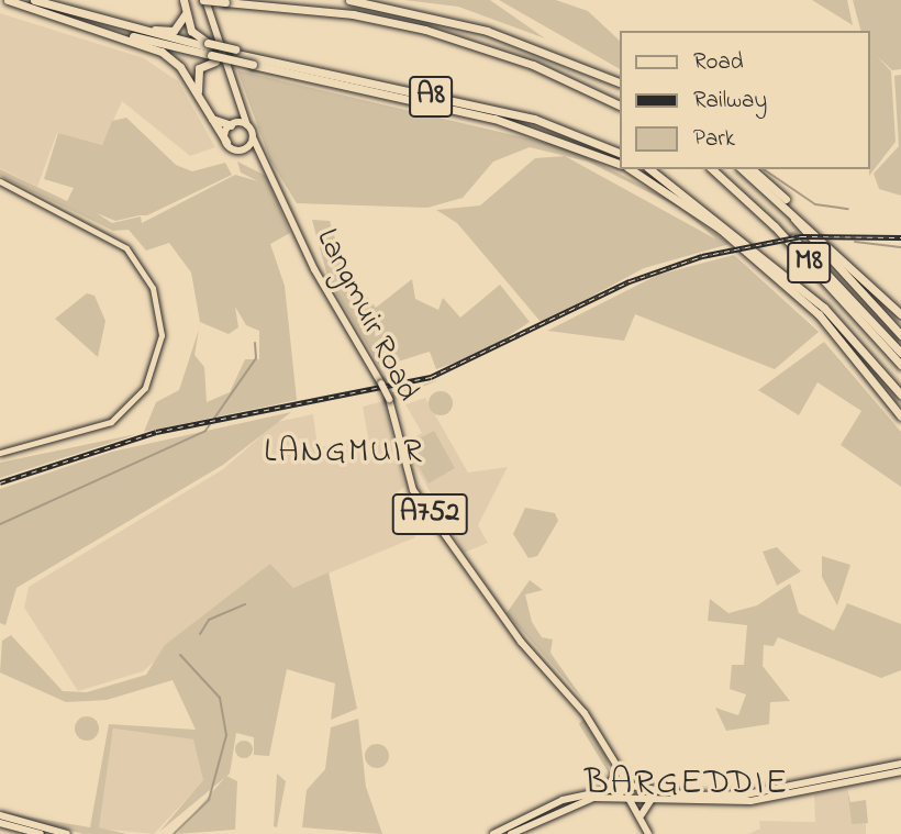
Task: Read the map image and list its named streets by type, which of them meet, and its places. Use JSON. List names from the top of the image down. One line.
{"streets":{"highway":["A8","M8"],"main road":["Langmuir Road","A752"]},"crossings":[["Langmuir Road","A752"]],"districts":["LANGMUIR","BARGEDDIE"],"legend":["Road","Railway","Park"]}
